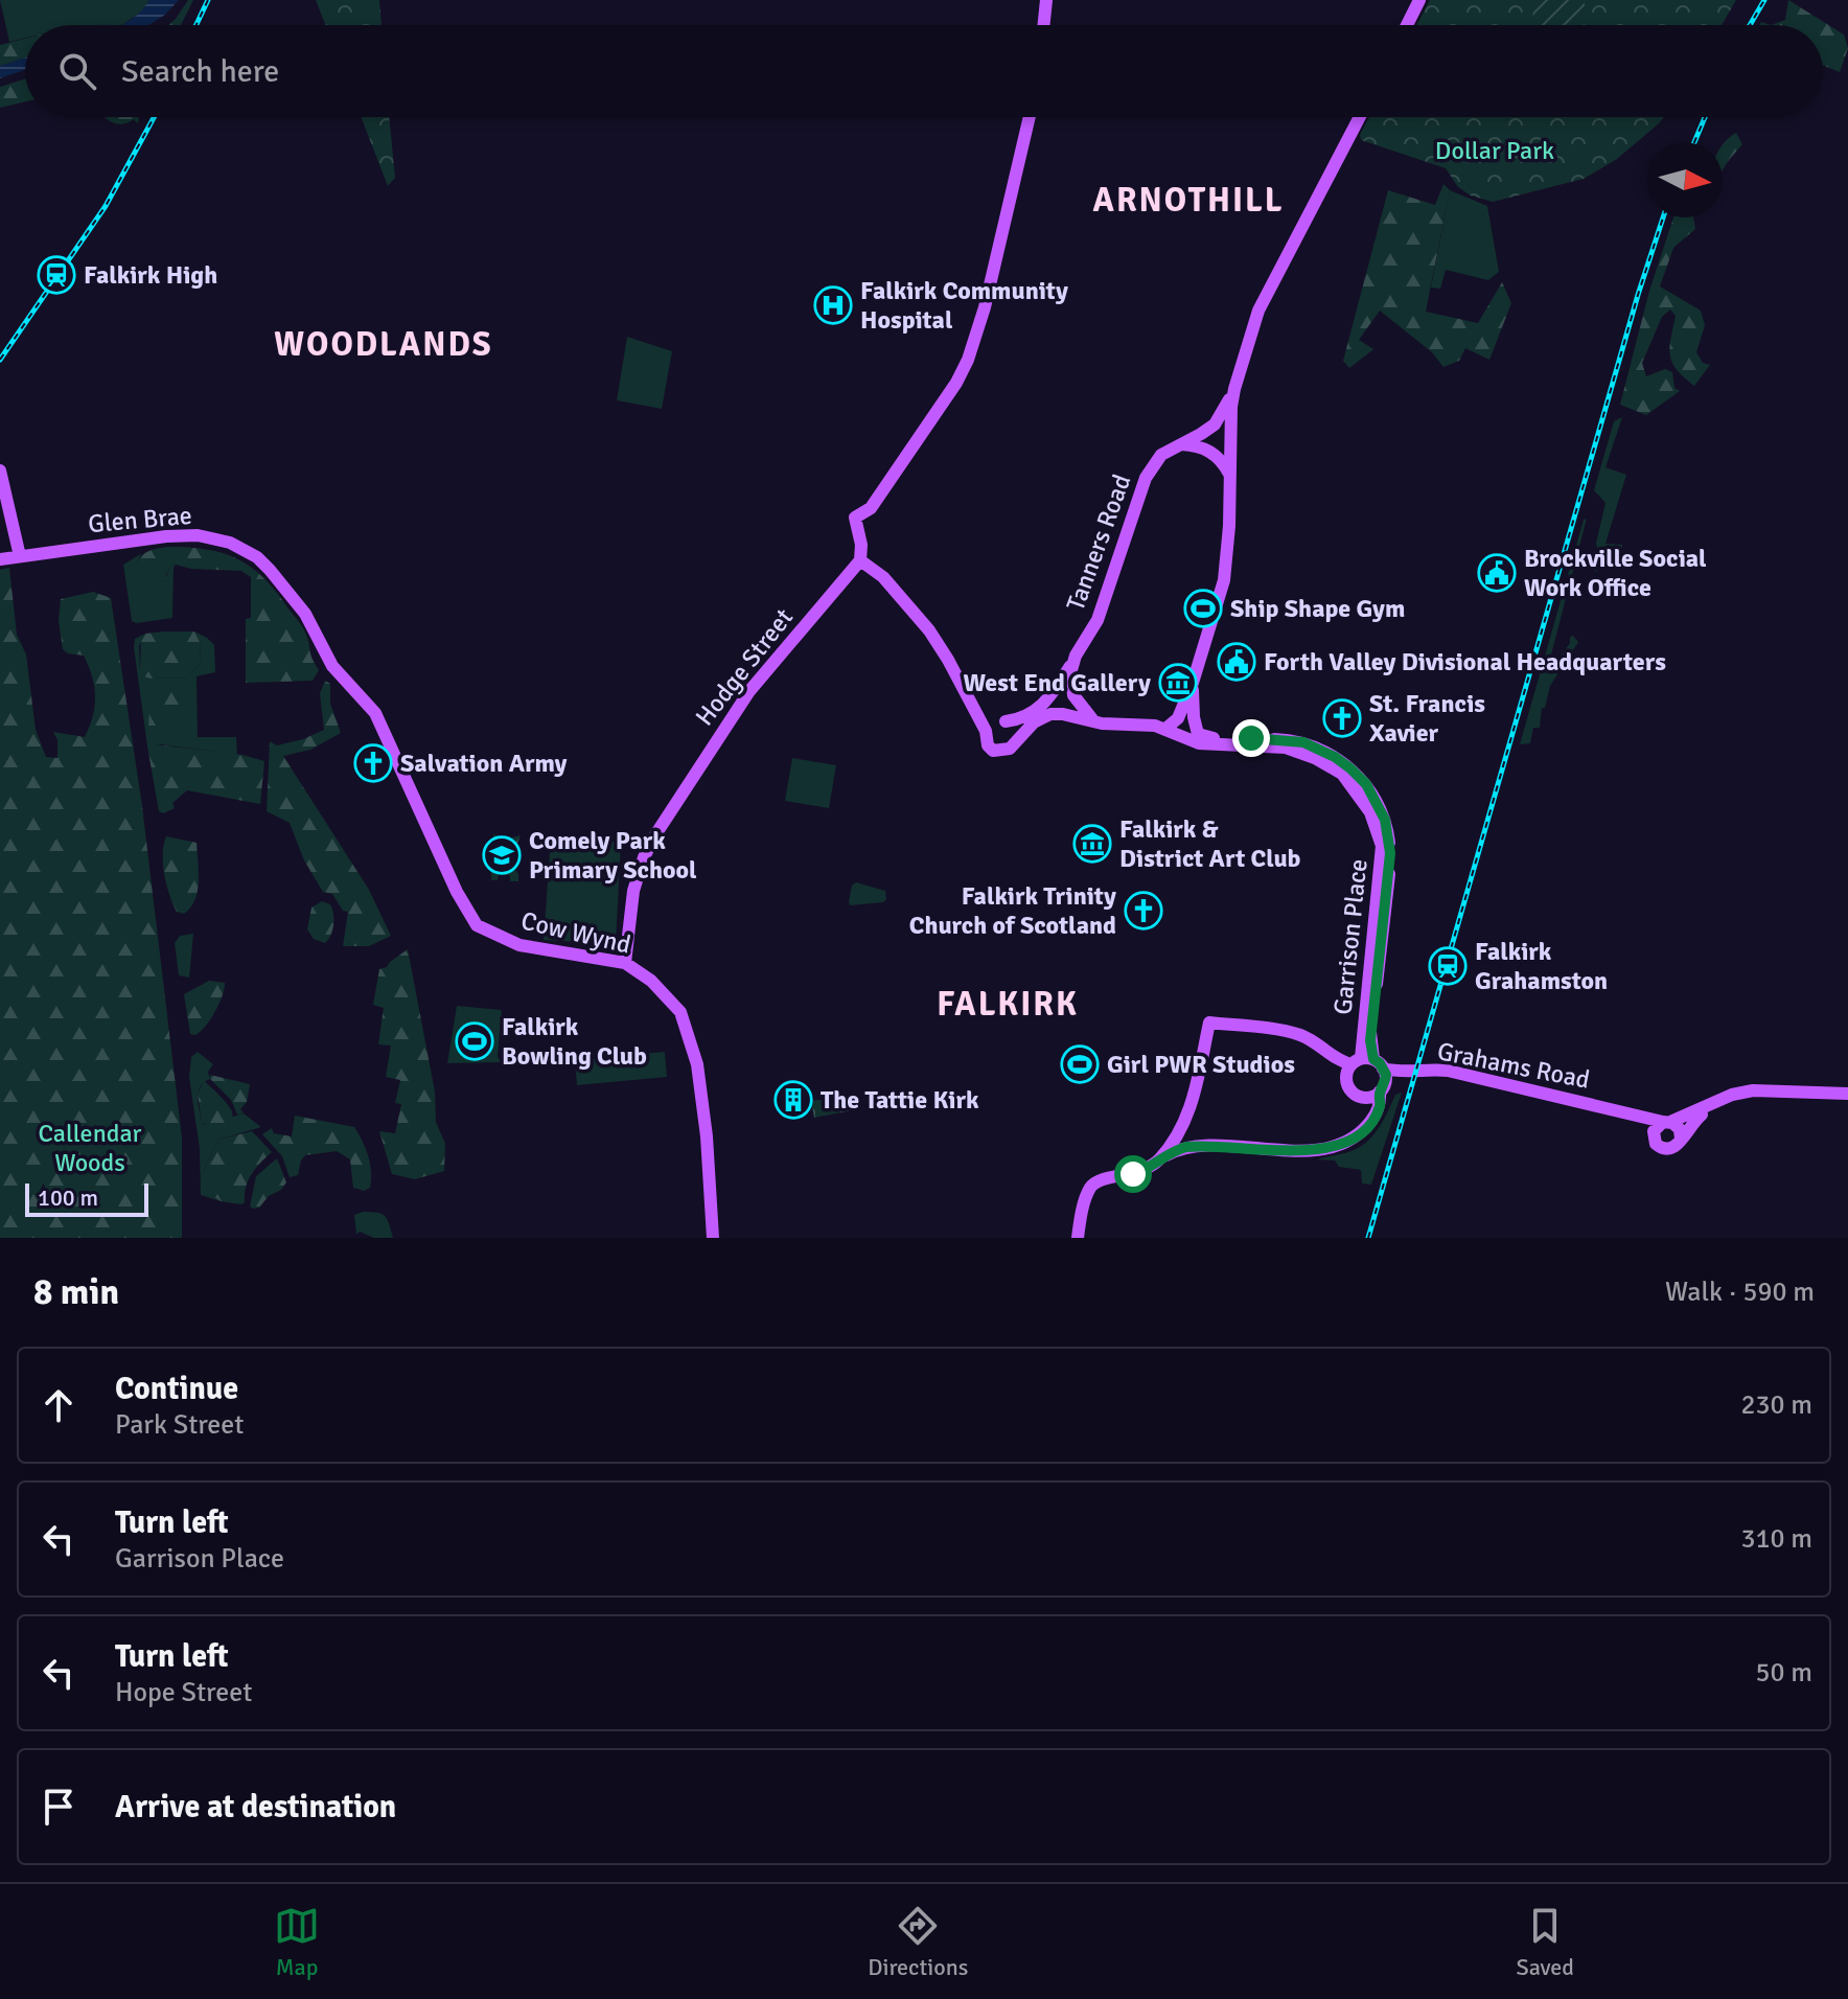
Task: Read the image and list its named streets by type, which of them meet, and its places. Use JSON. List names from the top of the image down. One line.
{"streets":{"main road":["Glen Brae","Tanners Road","Hodge Street","Cow Wynd","Garrison Place","Grahams Road"]},"crossings":[["Glen Brae","Cow Wynd"],["Hodge Street","Cow Wynd"],["Garrison Place","Grahams Road"]],"districts":["ARNOTHILL","WOODLANDS","FALKIRK"],"parks":["Dollar Park","Callendar Woods"],"places":{"station":["Falkirk High","Falkirk Grahamston"],"hospital":["Falkirk Community Hospital"],"public building":["Brockville Social Work Office","Forth Valley Divisional Headquarters"],"sports":["Ship Shape Gym","Falkirk Bowling Club","Girl PWR Studios"],"museum":["West End Gallery","Falkirk & District Art Club"],"church":["St. Francis Xavier","Salvation Army","Falkirk Trinity Church of Scotland"],"school or university":["Comely Park Primary School"],"building":["The Tattie Kirk"]},"scale_bar":"100 m","north":"right","page":{"search":"Search here","scale":"100 m","heading":["8 min","Walk · 590 m"],"list":[["Continue","Park Street","230 m"],["Turn left","Garrison Place","310 m"],["Turn left","Hope Street","50 m"],"Arrive at destination"],"nav":["Map","Directions","Saved"]}}
